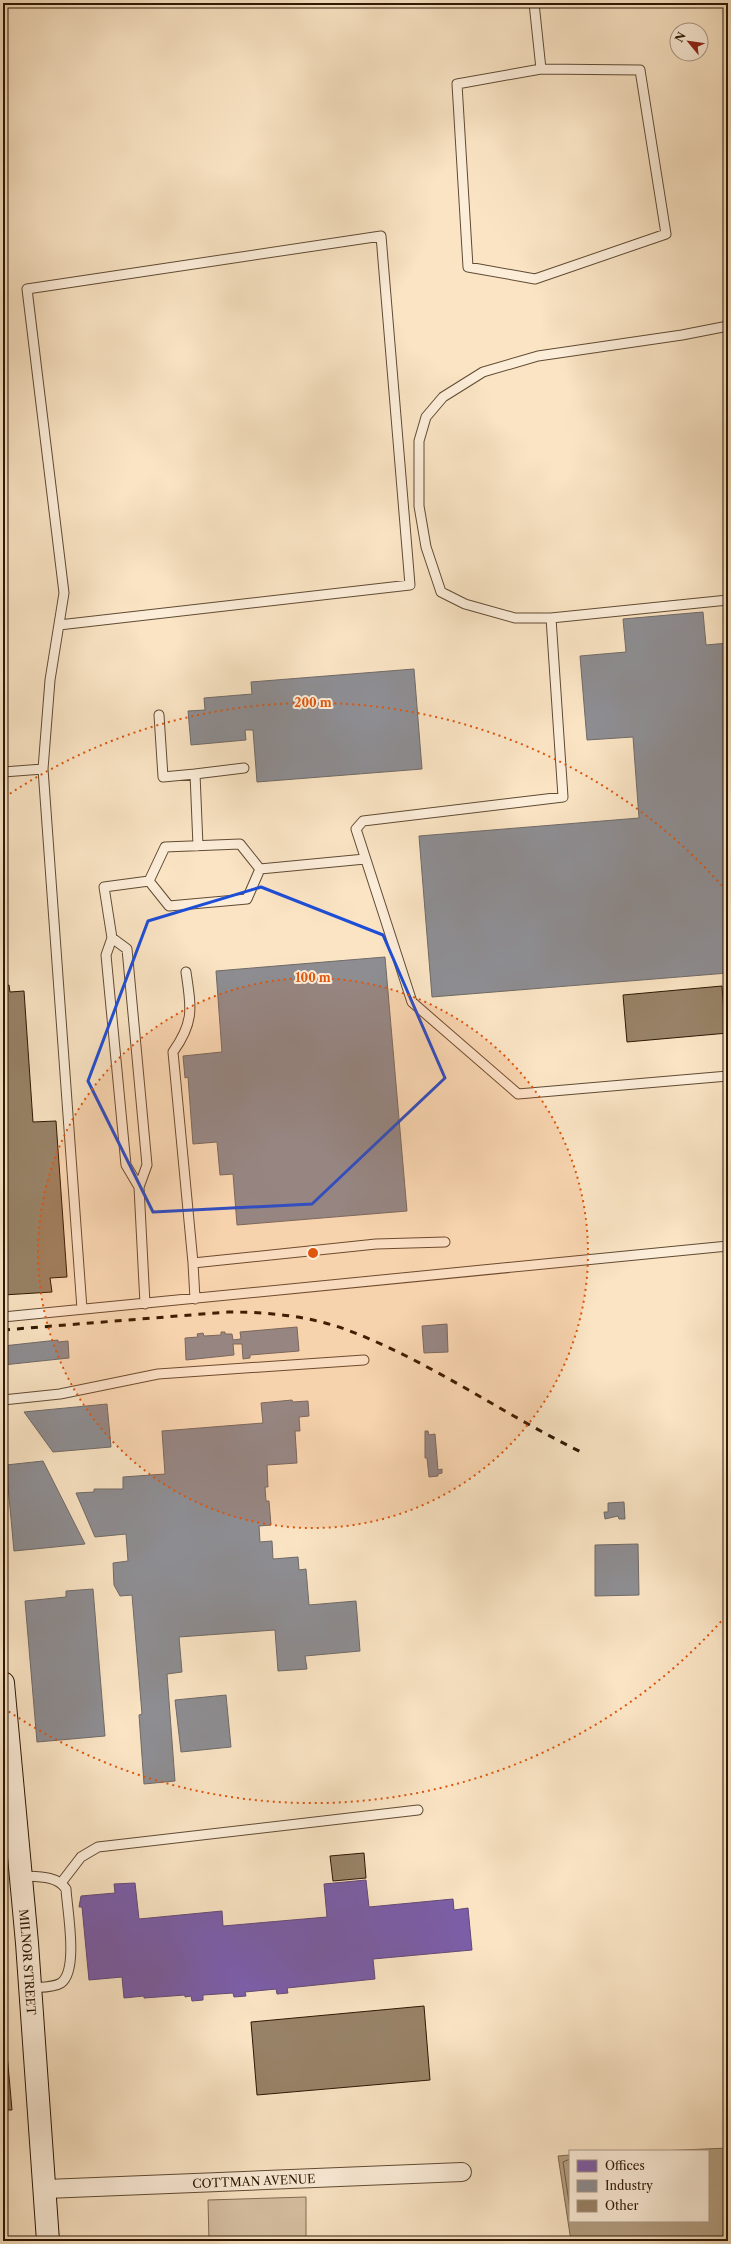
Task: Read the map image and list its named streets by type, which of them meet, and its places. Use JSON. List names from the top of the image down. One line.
{"streets":{"main road":["MILNOR STREET"],"street":["COTTMAN AVENUE"]},"crossings":[["MILNOR STREET","COTTMAN AVENUE"]],"legend":["Offices","Industry","Other"],"north":"top left","rings":["200 m","100 m"]}
